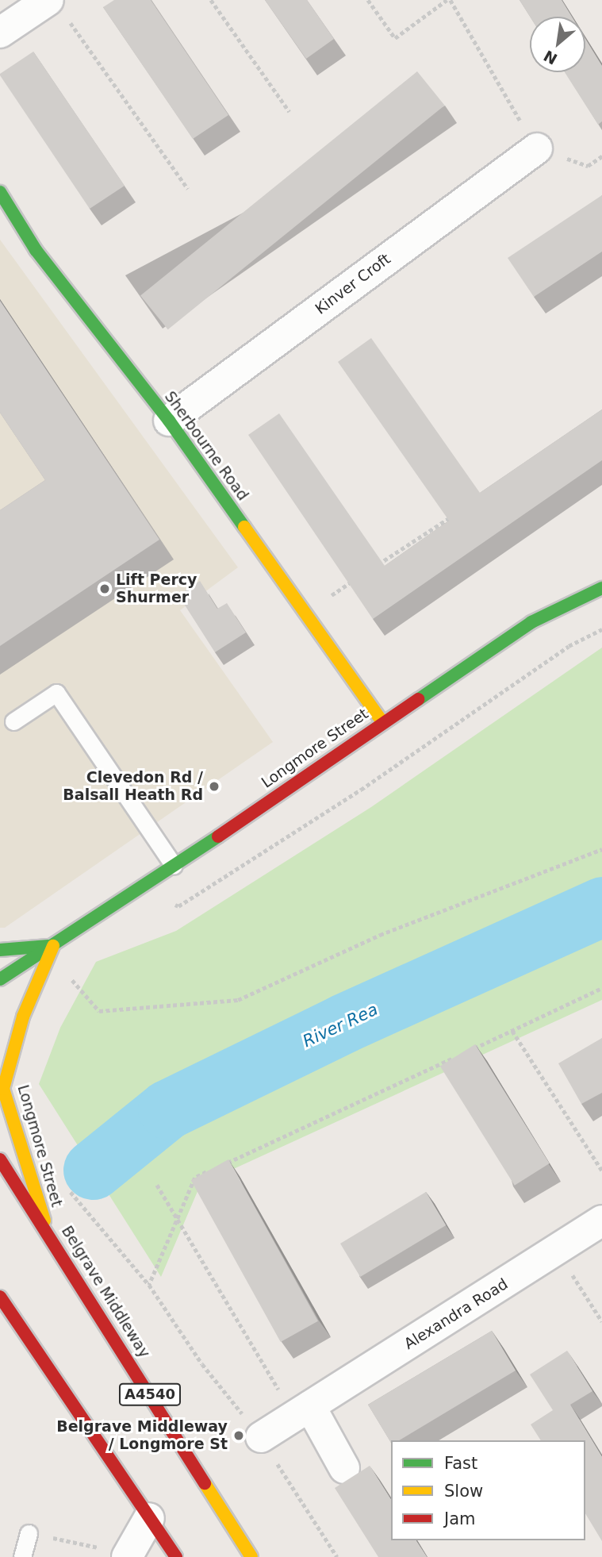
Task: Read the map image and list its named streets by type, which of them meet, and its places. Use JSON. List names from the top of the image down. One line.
{"streets":{"main road":["Sherbourne Road","Longmore Street","Belgrave Middleway","A4540"],"street":["Kinver Croft","Alexandra Road"]},"crossings":[["Kinver Croft","Sherbourne Road"],["Sherbourne Road","Longmore Street"],["Longmore Street","Belgrave Middleway"]],"water":["River Rea"],"places":["Lift Percy Shurmer","Clevedon Rd / Balsall Heath Rd","Belgrave Middleway / Longmore St"],"legend":["Fast","Slow","Jam"],"north":"bottom left"}
